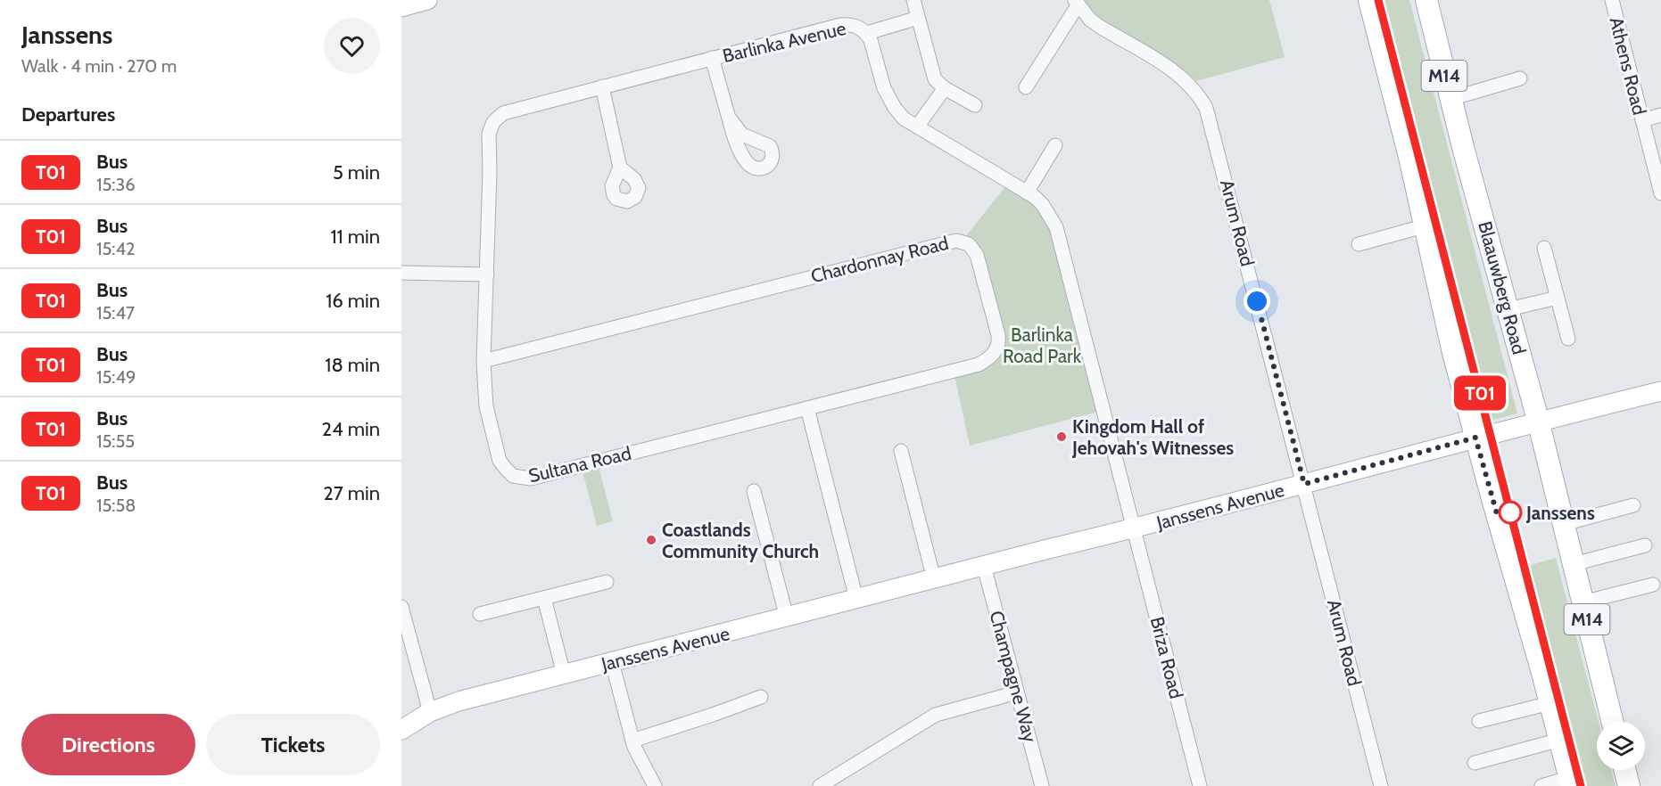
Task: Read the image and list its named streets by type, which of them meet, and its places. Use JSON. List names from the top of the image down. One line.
{"streets":{"main road":["M14","Blaauwberg Road"],"street":["Barlinka Avenue","Athens Road","Arum Road","Chardonnay Road","Sultana Road","Janssens Avenue","Briza Road","Champagne Way"]},"crossings":[["Barlinka Avenue","Sultana Road"],["Barlinka Avenue","Janssens Avenue"],["Barlinka Avenue","Briza Road"],["Arum Road","Janssens Avenue"],["Chardonnay Road","Sultana Road"],["Blaauwberg Road","Janssens Avenue"],["Janssens Avenue","Briza Road"],["Janssens Avenue","Champagne Way"]],"parks":["Barlinka Road Park"],"places":["Kingdom Hall of Jehovah's Witnesses","Janssens","Coastlands Community Church"],"lines":["bus line T01"],"page":{"heading":[["Janssens","Walk · 4 min · 270 m"],"Departures"],"on_map":"T01","list":[{"mark":"T01","name":"Bus","note":"15:36","value":"5 min"},{"mark":"T01","name":"Bus","note":"15:42","value":"11 min"},{"mark":"T01","name":"Bus","note":"15:47","value":"16 min"},{"mark":"T01","name":"Bus","note":"15:49","value":"18 min"},{"mark":"T01","name":"Bus","note":"15:55","value":"24 min"},{"mark":"T01","name":"Bus","note":"15:58","value":"27 min"}],"buttons":["Directions","Tickets"]}}
